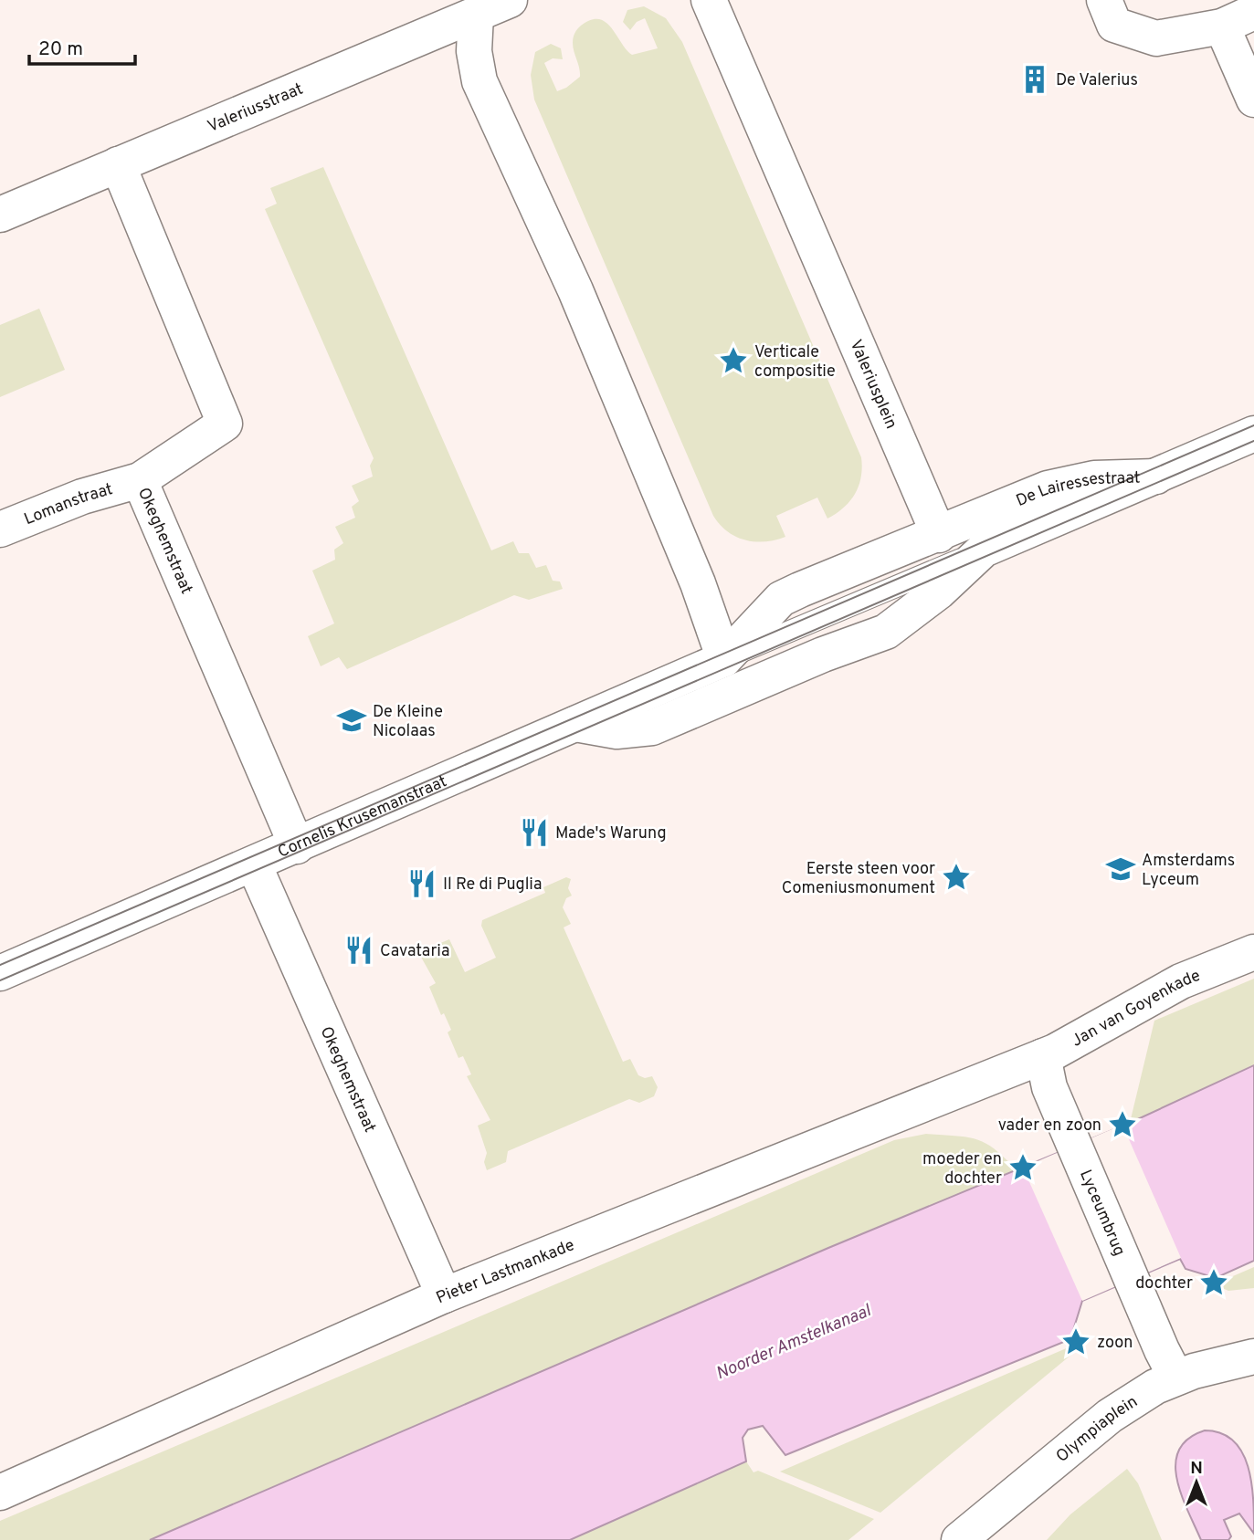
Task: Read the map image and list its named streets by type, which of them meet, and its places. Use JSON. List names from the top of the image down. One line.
{"streets":{"street":["Valeriusstraat","Valeriusplein","De Lairessestraat","Lomanstraat","Okeghemstraat","Cornelis Krusemanstraat","Jan van Goyenkade","Lyceumbrug","Pieter Lastmankade","Olympiaplein"]},"crossings":[["Valeriusstraat","Okeghemstraat"],["Valeriusplein","De Lairessestraat"],["Lomanstraat","Okeghemstraat"],["Okeghemstraat","Cornelis Krusemanstraat"],["Okeghemstraat","Pieter Lastmankade"],["Jan van Goyenkade","Lyceumbrug"],["Jan van Goyenkade","Pieter Lastmankade"],["Lyceumbrug","Pieter Lastmankade"],["Lyceumbrug","Olympiaplein"]],"water":["Noorder Amstelkanaal"],"places":{"building":["De Valerius"],"place":["Verticale compositie","Eerste steen voor Comeniusmonument","vader en zoon","moeder en dochter","dochter","zoon"],"school or university":["De Kleine Nicolaas","Amsterdams Lyceum"],"restaurant":["Made's Warung","Il Re di Puglia","Cavataria"]},"scale_bar":"20 m","north":"top"}
